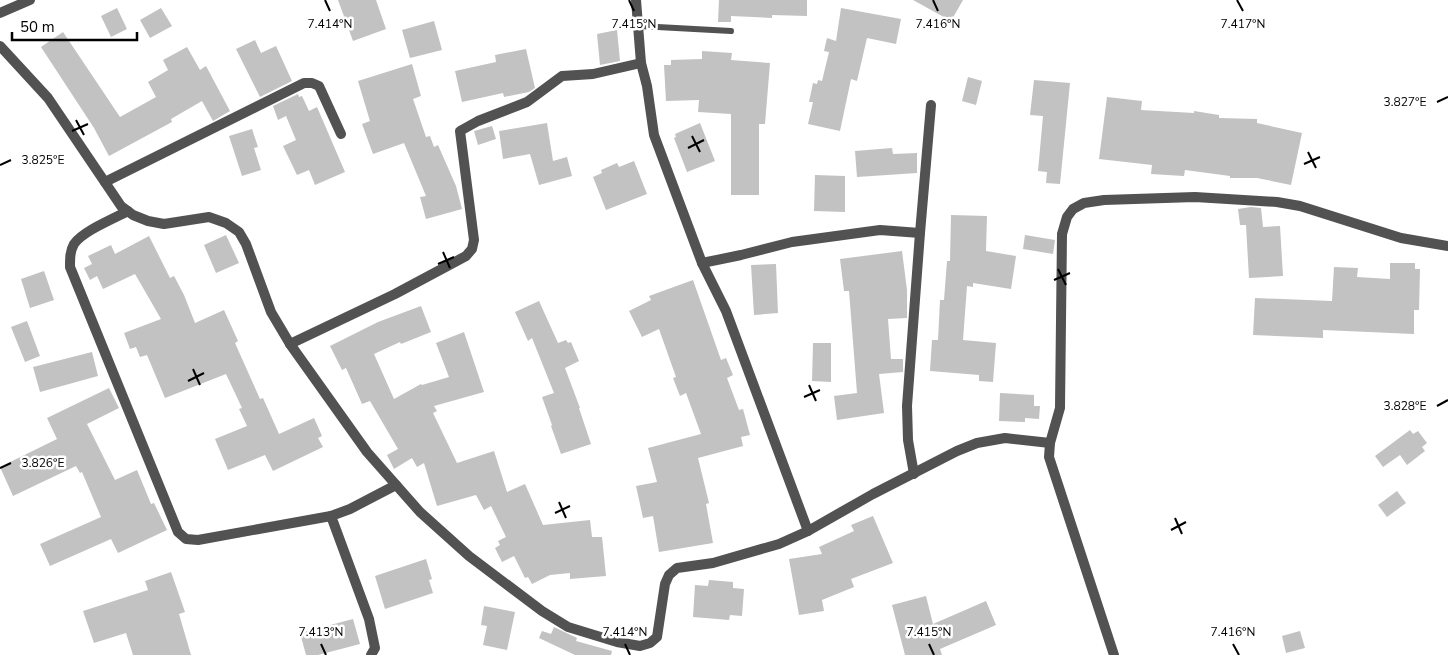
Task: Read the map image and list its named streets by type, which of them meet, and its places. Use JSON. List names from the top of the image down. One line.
{"scale_bar":"50 m","coordinates":["7.414°N","7.415°N","7.416°N","7.417°N","3.827°E","3.825°E","3.828°E","3.826°E","7.413°N"]}
